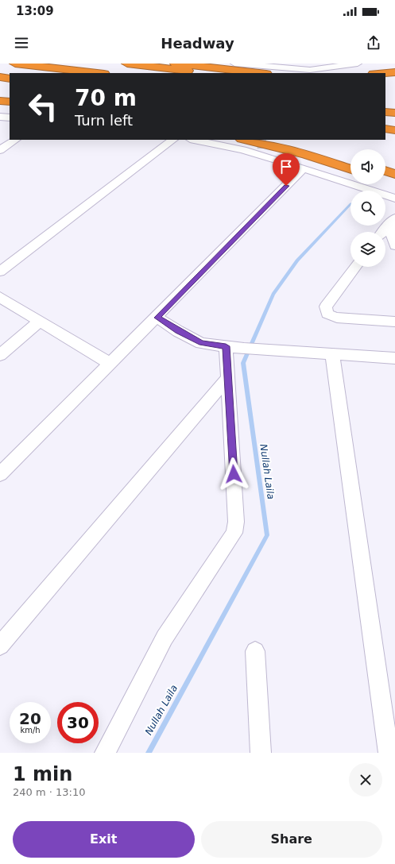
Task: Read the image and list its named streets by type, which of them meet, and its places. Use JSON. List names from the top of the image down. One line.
{"water":["Nullah Laila"],"page":{"status":"13:09","header":"Headway","turn":["70 m","Turn left"],"speed":"20 km/h","limit":"30","heading":["1 min","240 m · 13:10"],"buttons":["Exit","Share"]}}
